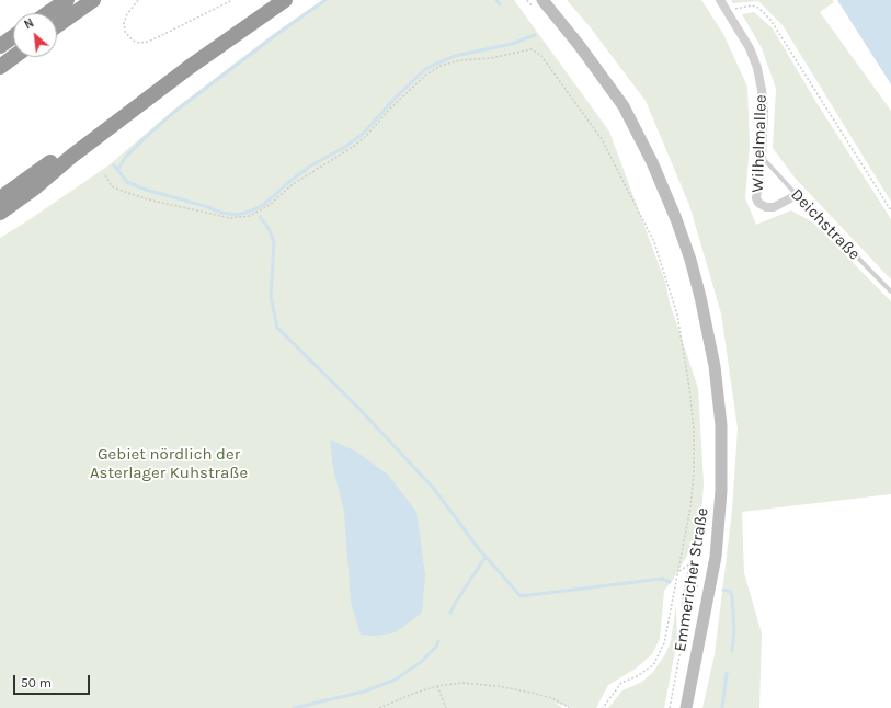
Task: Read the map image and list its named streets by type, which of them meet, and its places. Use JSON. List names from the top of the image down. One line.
{"streets":{"main road":["Emmericher Straße"],"street":["Wilhelmallee"],"lane":["Deichstraße"]},"crossings":[["Wilhelmallee","Deichstraße"]],"parks":["Gebiet nördlich der Asterlager Kuhstraße"],"scale_bar":"50 m","north":"top left"}
